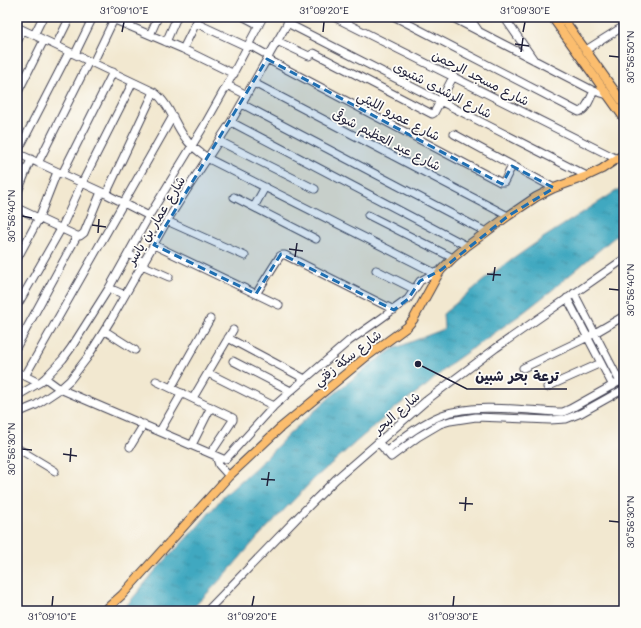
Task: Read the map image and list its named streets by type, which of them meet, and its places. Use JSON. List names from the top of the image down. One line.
{"streets":{"main road":["شارع سكة زفتي"],"street":["شارع مسجد الرحمن","شارع الرشدى شتيوى","شارع عمرو الليثي","شارع عبد العظيم شوقى","شارع عمار بن ياسر","شارع البحر"]},"crossings":[["شارع مسجد الرحمن","شارع سكة زفتي"],["شارع الرشدى شتيوى","شارع عمار بن ياسر"],["شارع الرشدى شتيوى","شارع سكة زفتي"],["شارع عمرو الليثي","شارع عمار بن ياسر"],["شارع عبد العظيم شوقى","شارع عمار بن ياسر"],["شارع عبد العظيم شوقى","شارع سكة زفتي"]],"places":["ترعة بحر شبين"],"coordinates":["31°09'10\"E","31°09'20\"E","31°09'30\"E","30°56'50\"N","30°56'40\"N","30°56'30\"N"]}
